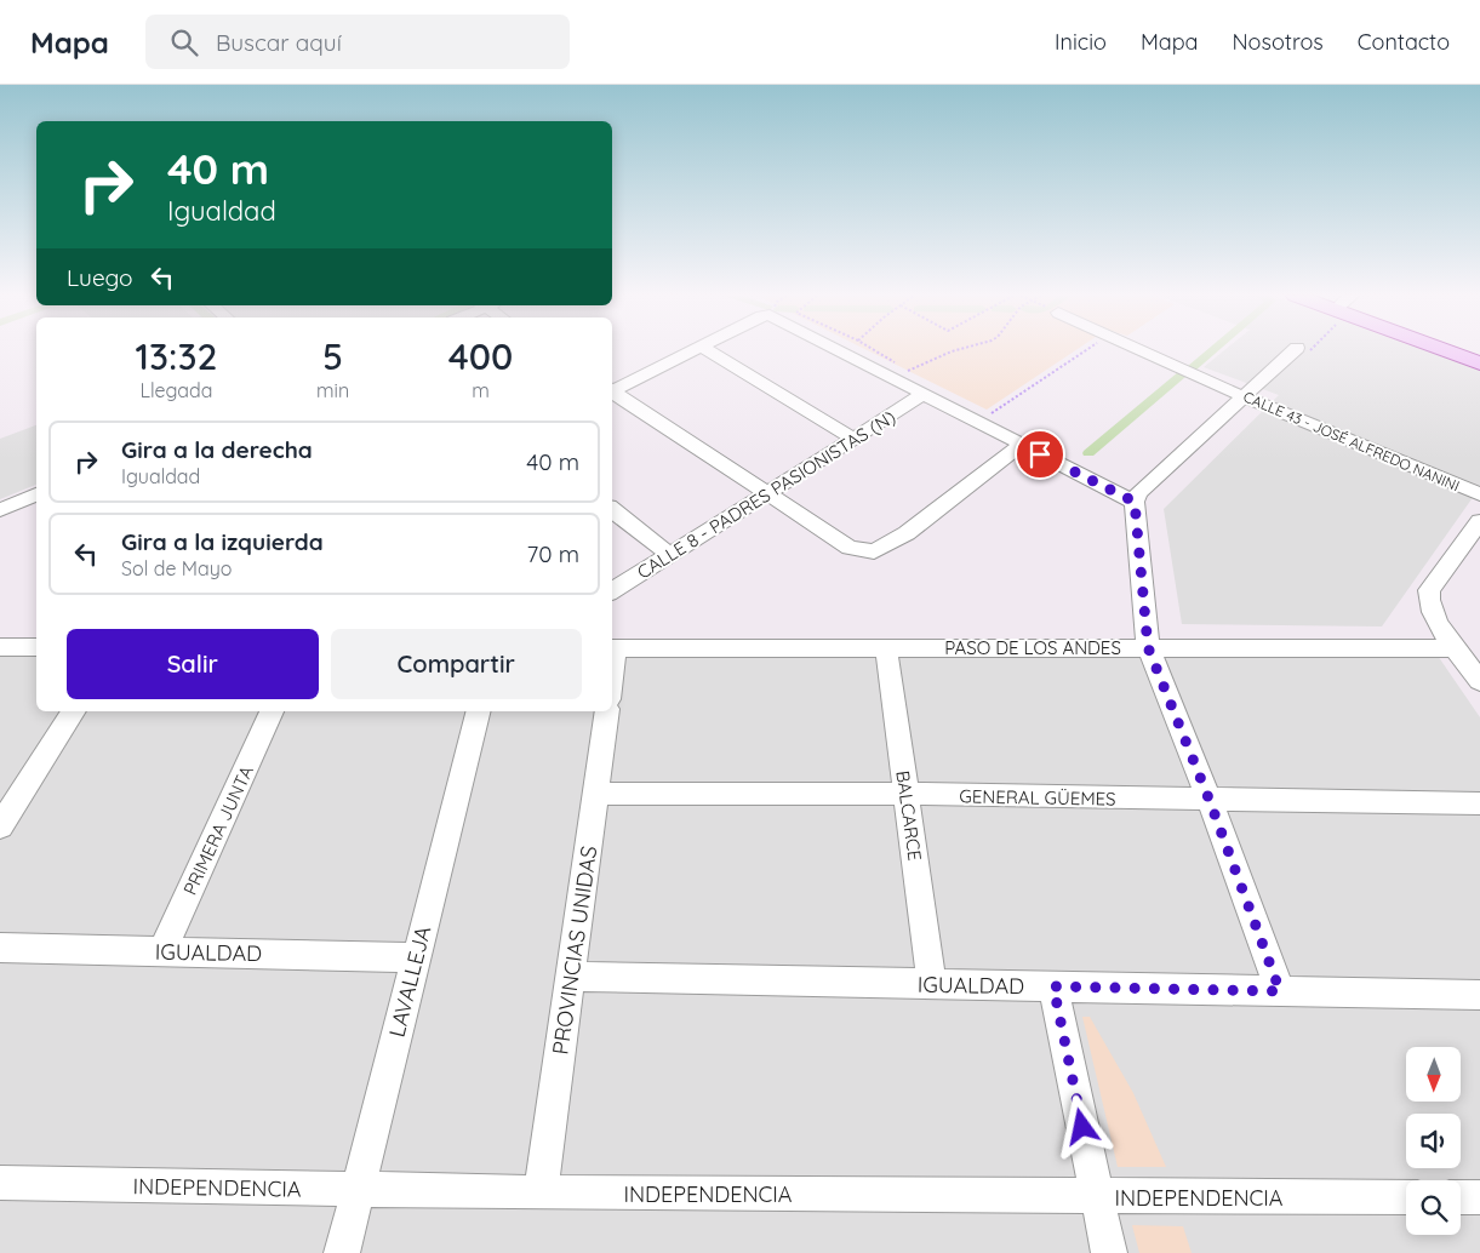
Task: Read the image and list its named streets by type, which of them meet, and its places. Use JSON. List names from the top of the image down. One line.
{"streets":{"street":["CALLE 43 - JOSÉ ALFREDO NANINI","CALLE 8 - PADRES PASIONISTAS (N)","PASO DE LOS ANDES","GENERAL GÜEMES","BALCARCE","PRIMERA JUNTA","PROVINCIAS UNIDAS","IGUALDAD","LAVALLEJA","INDEPENDENCIA"]},"crossings":[["PASO DE LOS ANDES","BALCARCE"],["GENERAL GÜEMES","BALCARCE"],["GENERAL GÜEMES","PROVINCIAS UNIDAS"],["BALCARCE","IGUALDAD"],["PRIMERA JUNTA","IGUALDAD"],["PROVINCIAS UNIDAS","IGUALDAD"],["PROVINCIAS UNIDAS","INDEPENDENCIA"],["IGUALDAD","LAVALLEJA"],["LAVALLEJA","INDEPENDENCIA"]],"north":"bottom","page":{"header":"Mapa","search":"Buscar aquí","nav":["Inicio","Mapa","Nosotros","Contacto"],"turn":["40 m","Igualdad"],"then":"Luego","eta":["13:32","Llegada","5","min","400","m"],"list":[{"name":"Gira a la derecha","note":"Igualdad","value":"40 m"},{"name":"Gira a la izquierda","note":"Sol de Mayo","value":"70 m"}],"buttons":["Salir","Compartir"]}}
